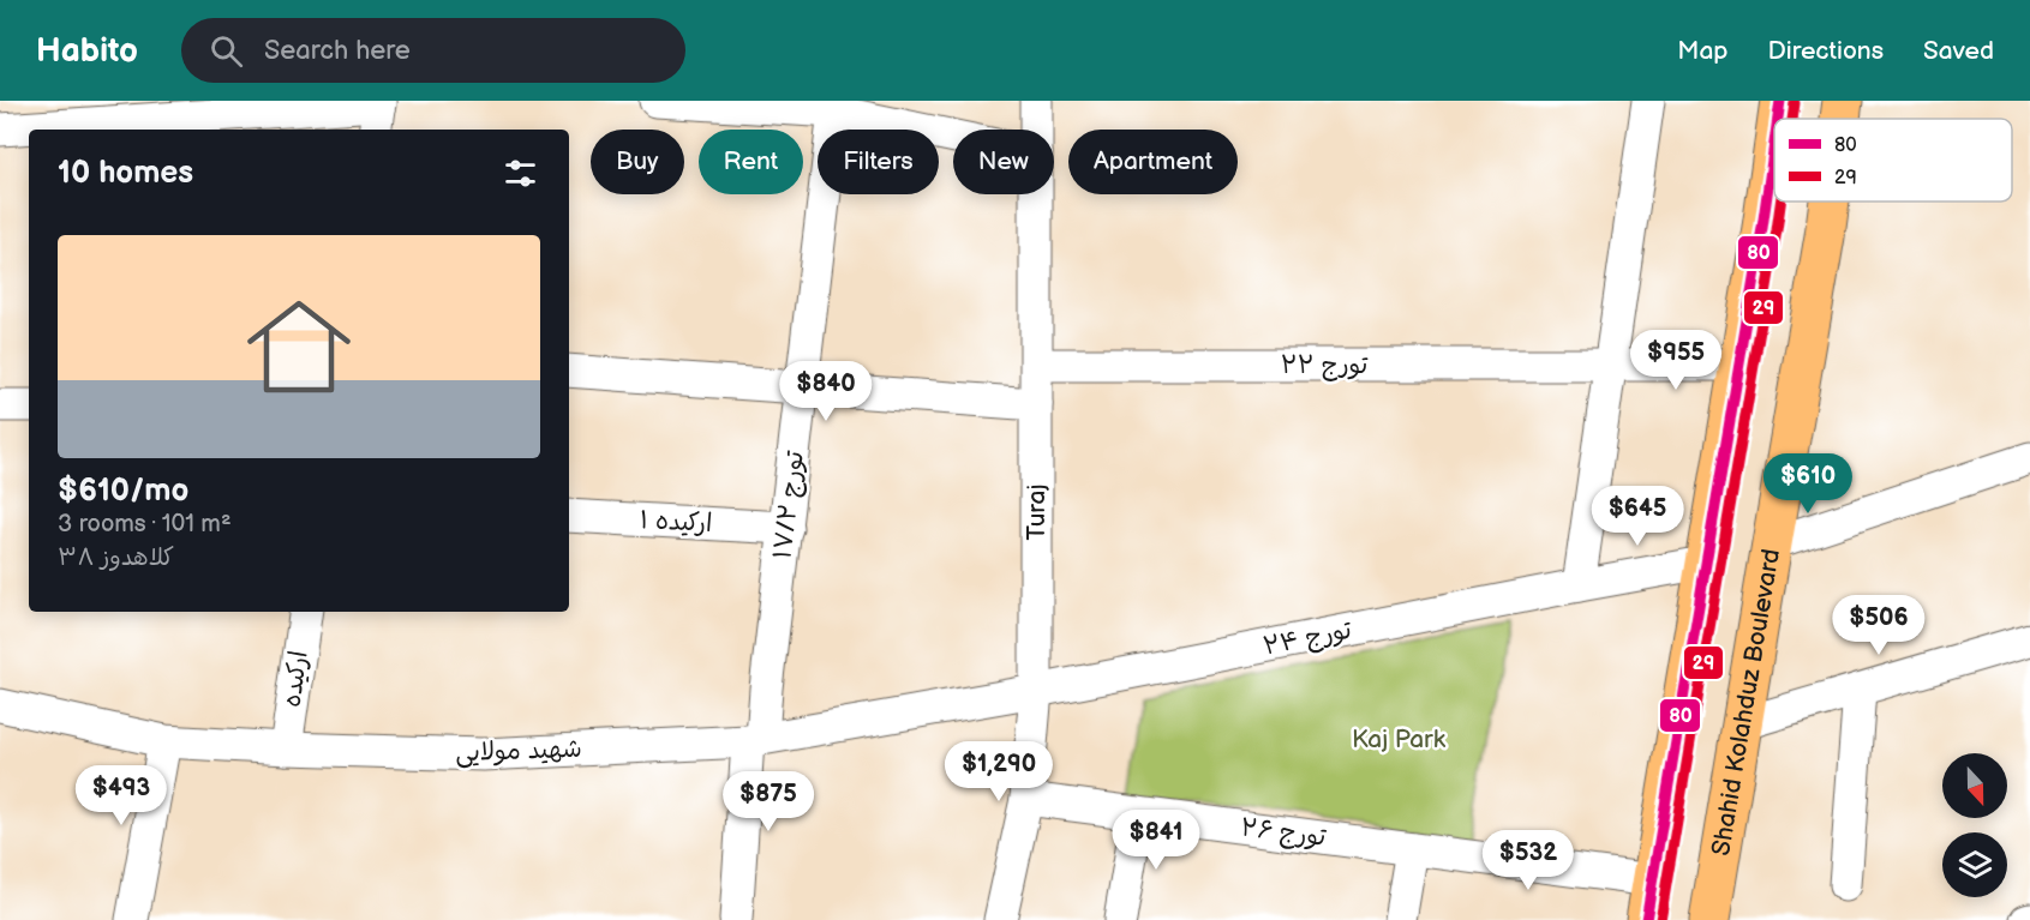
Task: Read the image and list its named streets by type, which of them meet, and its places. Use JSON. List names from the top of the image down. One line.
{"streets":{"main road":["Shahid Kolahduz Boulevard"],"street":["تورج ۲۲","تورج ۱۷/۲","Turaj","ارکیده ۱","تورج ۲۴","ارکیده","شهید مولایی","تورج ۲۶"]},"crossings":[["تورج ۲۲","Turaj"],["تورج ۱۷/۲","ارکیده ۱"],["تورج ۱۷/۲","شهید مولایی"],["Turaj","تورج ۲۴"],["Turaj","شهید مولایی"],["Turaj","تورج ۲۶"],["تورج ۲۴","شهید مولایی"],["ارکیده","شهید مولایی"]],"parks":["Kaj Park"],"lines":["transit line 80","transit line 29"],"legend":["80","29"],"north":"bottom","page":{"header":"Habito","search":"Search here","nav":["Map","Directions","Saved"],"chip":["Buy","Rent","Filters","New","Apartment"],"heading":"10 homes","list":[{"name":"$610/mo","note":"3 rooms · 101 m² · کلاهدوز ۳۸"}],"price":["$955","$840","$610","$645","$506","$1,290","$493","$875","$841","$532"]}}
